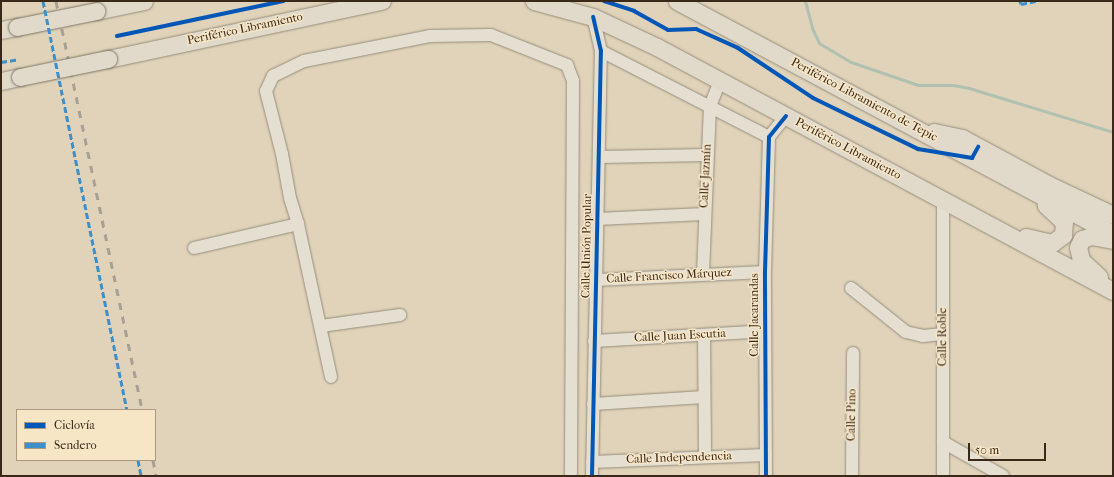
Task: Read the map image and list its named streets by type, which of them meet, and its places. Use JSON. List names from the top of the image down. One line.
{"streets":{"highway":["Periférico Libramiento","Periférico Libramiento de Tepic"],"street":["Calle Jazmín","Calle Unión Popular","Calle Francisco Márquez","Calle Jacarandas","Calle Juan Escutia","Calle Roble","Calle Pino","Calle Independencia"]},"crossings":[["Periférico Libramiento","Calle Jazmín"],["Periférico Libramiento","Calle Unión Popular"],["Periférico Libramiento","Calle Roble"],["Calle Jazmín","Calle Francisco Márquez"],["Calle Unión Popular","Calle Francisco Márquez"],["Calle Unión Popular","Calle Juan Escutia"],["Calle Unión Popular","Calle Independencia"],["Calle Francisco Márquez","Calle Jacarandas"],["Calle Jacarandas","Calle Juan Escutia"],["Calle Jacarandas","Calle Independencia"]],"legend":["Ciclovía","Sendero"],"scale_bar":"50 m"}
